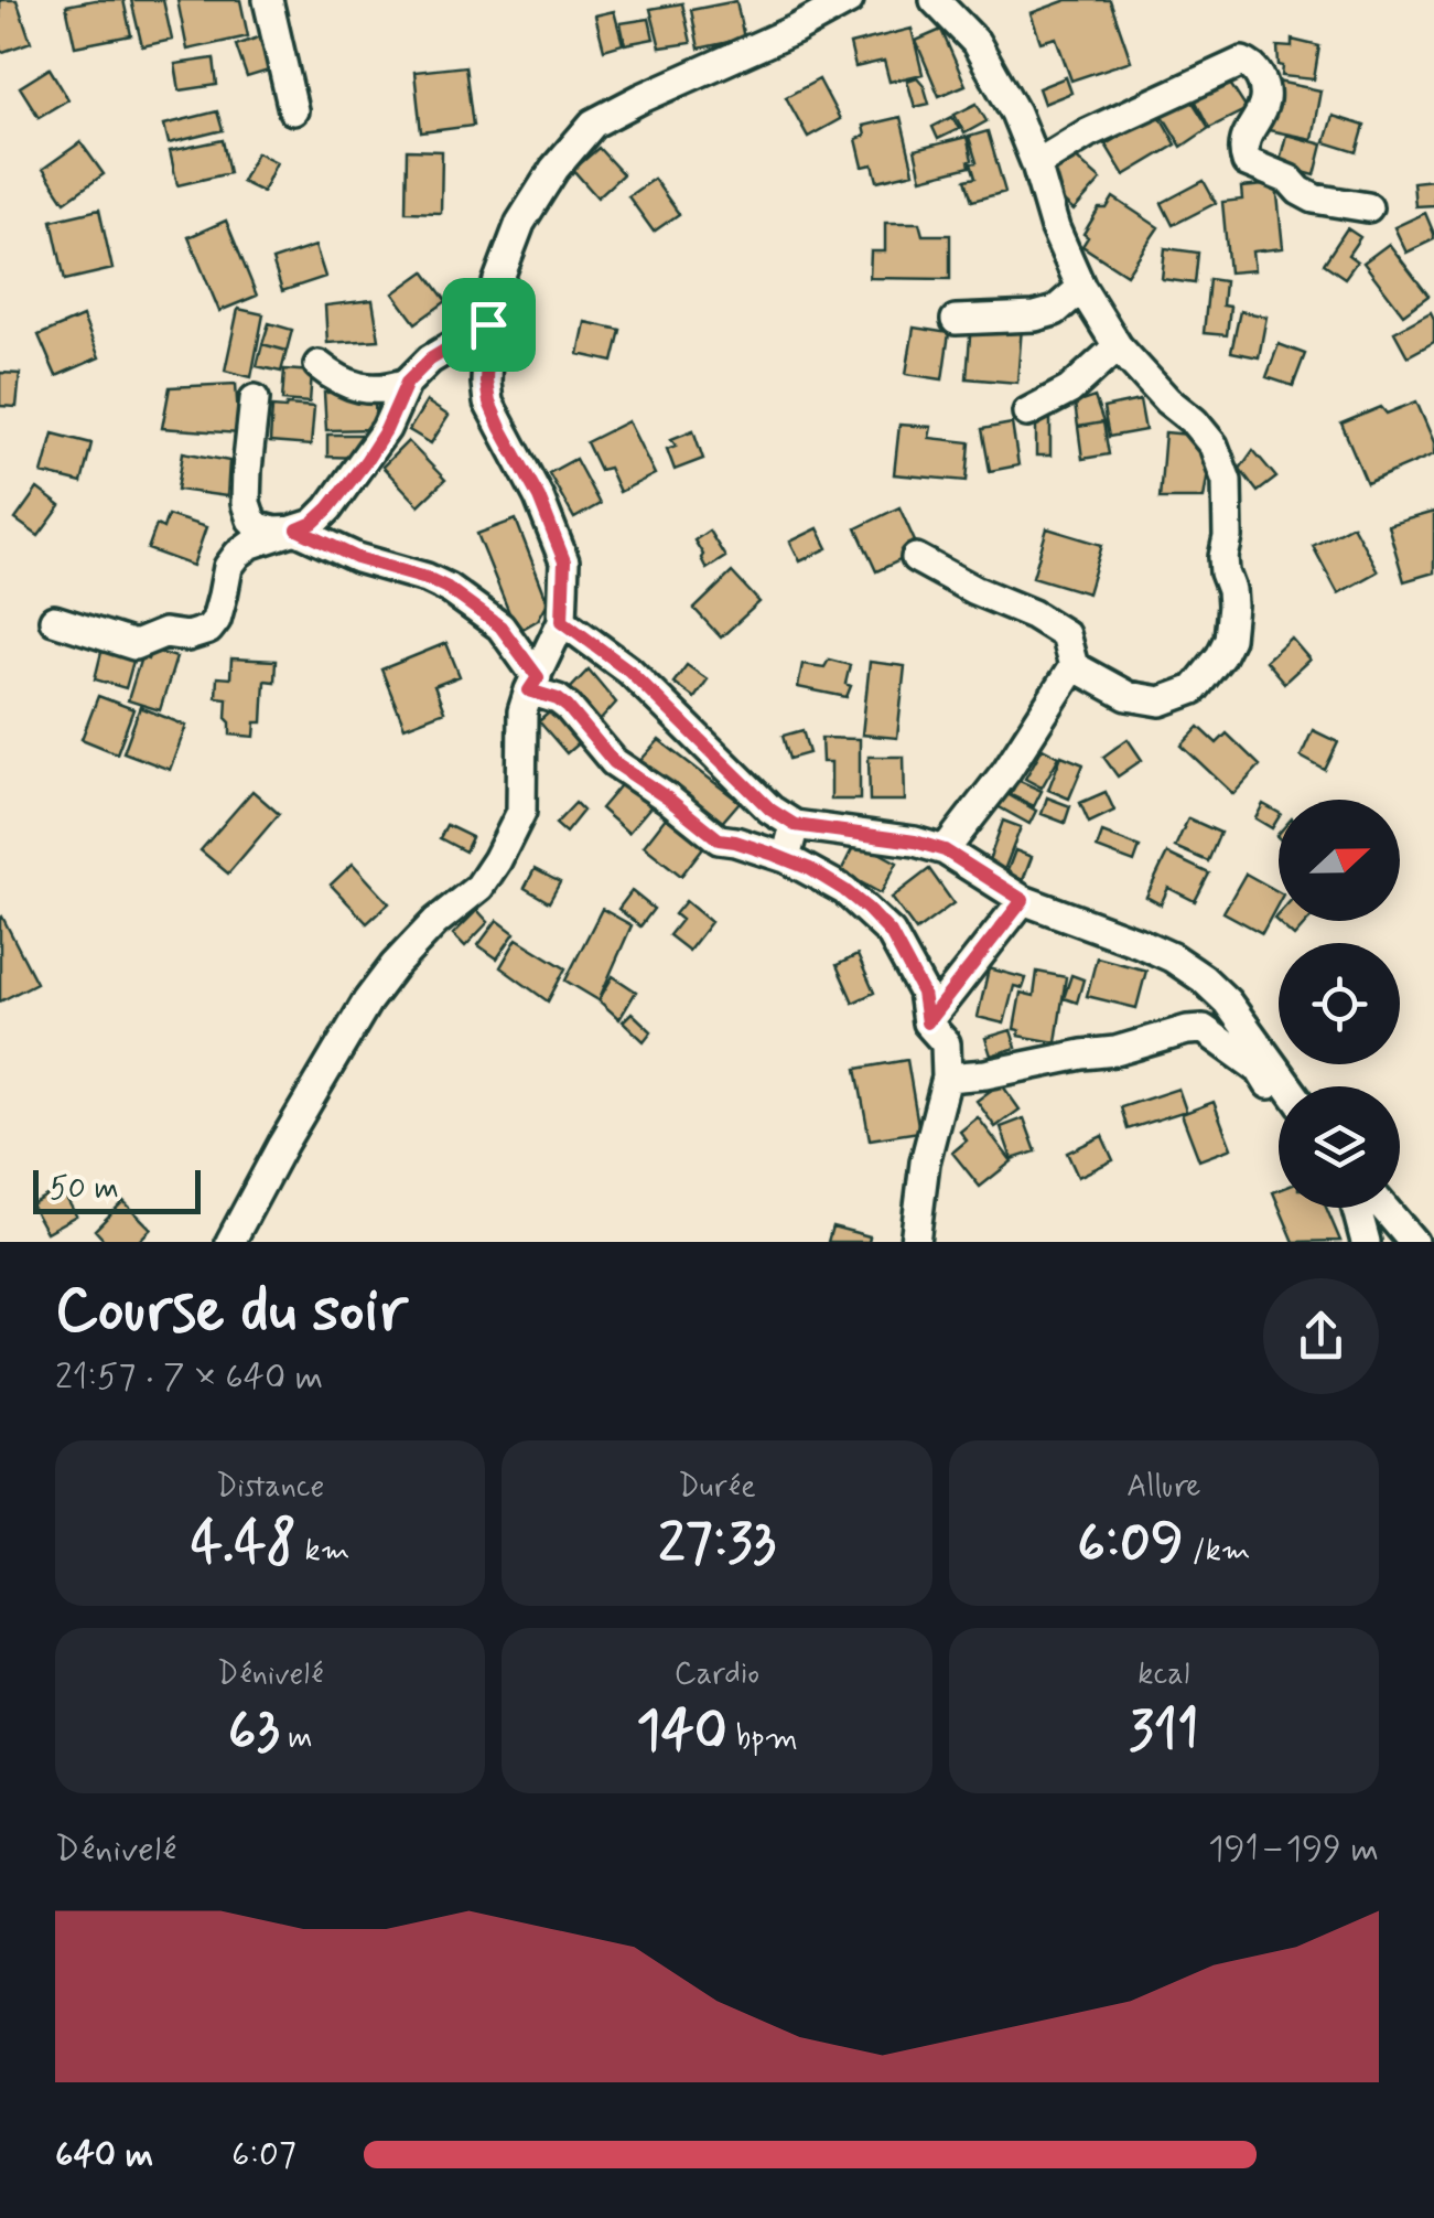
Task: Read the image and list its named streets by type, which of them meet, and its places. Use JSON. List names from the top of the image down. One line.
{"scale_bar":"50 m","north":"right","page":{"scale":"50 m","heading":["Course du soir","21:57 · 7 × 640 m"],"stats":[["Distance","4.48 km"],["Durée","27:33"],["Allure","6:09 /km"],["Dénivelé","63 m"],["Cardio","140 bpm"],["kcal","311"]],"chart":["Dénivelé","191–199 m"],"list":[{"name":"640 m","note":"6:07"}]}}
